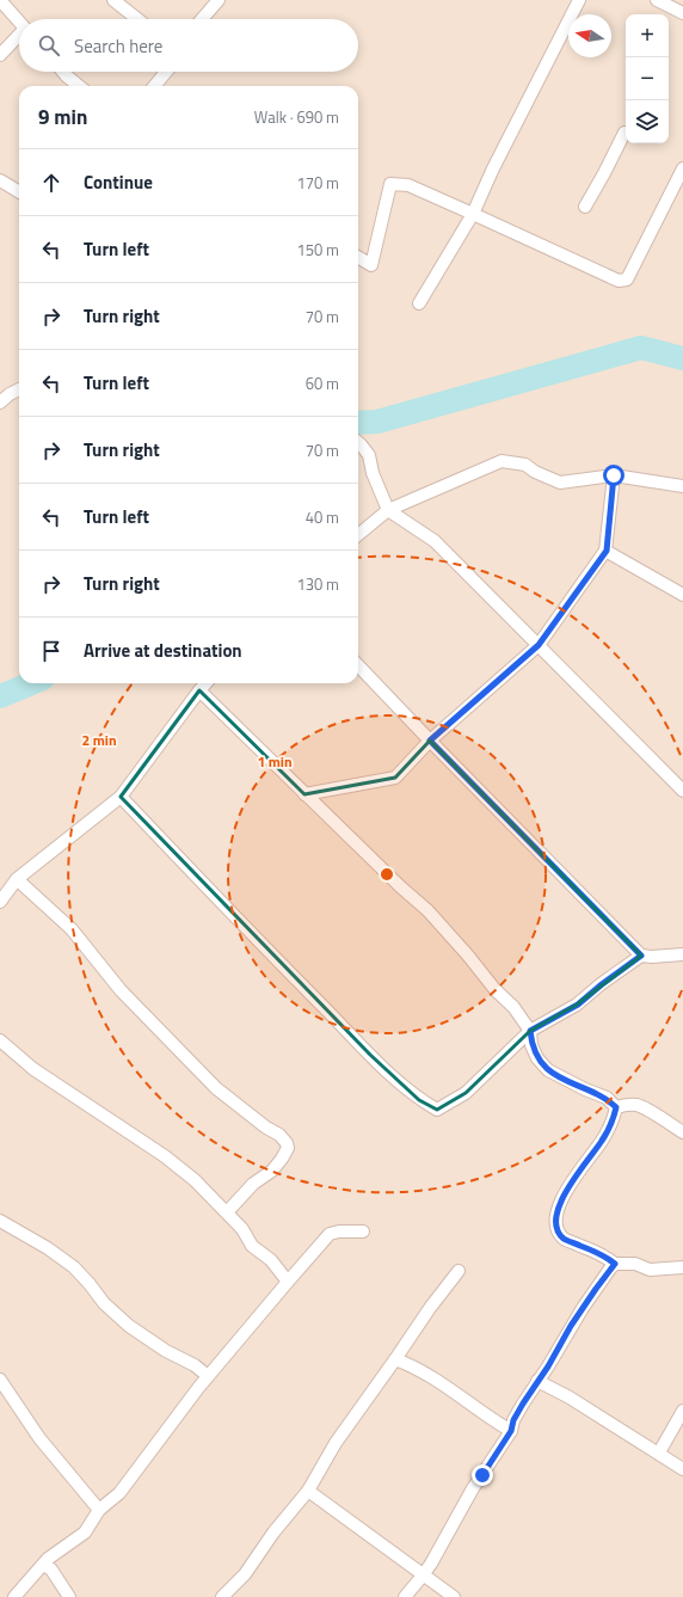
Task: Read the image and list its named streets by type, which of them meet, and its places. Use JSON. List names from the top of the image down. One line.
{"north":"left","page":{"map_buttons":["+","−"],"search":"Search here","heading":["9 min","Walk · 690 m"],"list":[["Continue","170 m"],["Turn left","150 m"],["Turn right","70 m"],["Turn left","60 m"],["Turn right","70 m"],["Turn left","40 m"],["Turn right","130 m"],"Arrive at destination"]},"rings":["2 min","1 min"]}
